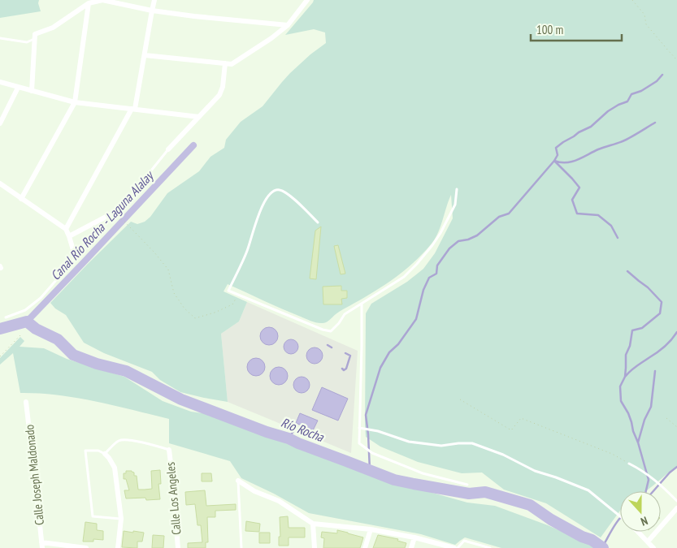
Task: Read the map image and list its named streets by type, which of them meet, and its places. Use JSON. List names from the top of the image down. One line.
{"streets":{"street":["Calle Joseph Maldonado","Calle Los Angeles"]},"water":["Canal Río Rocha - Laguna Alalay","Río Rocha"],"scale_bar":"100 m","north":"bottom"}
